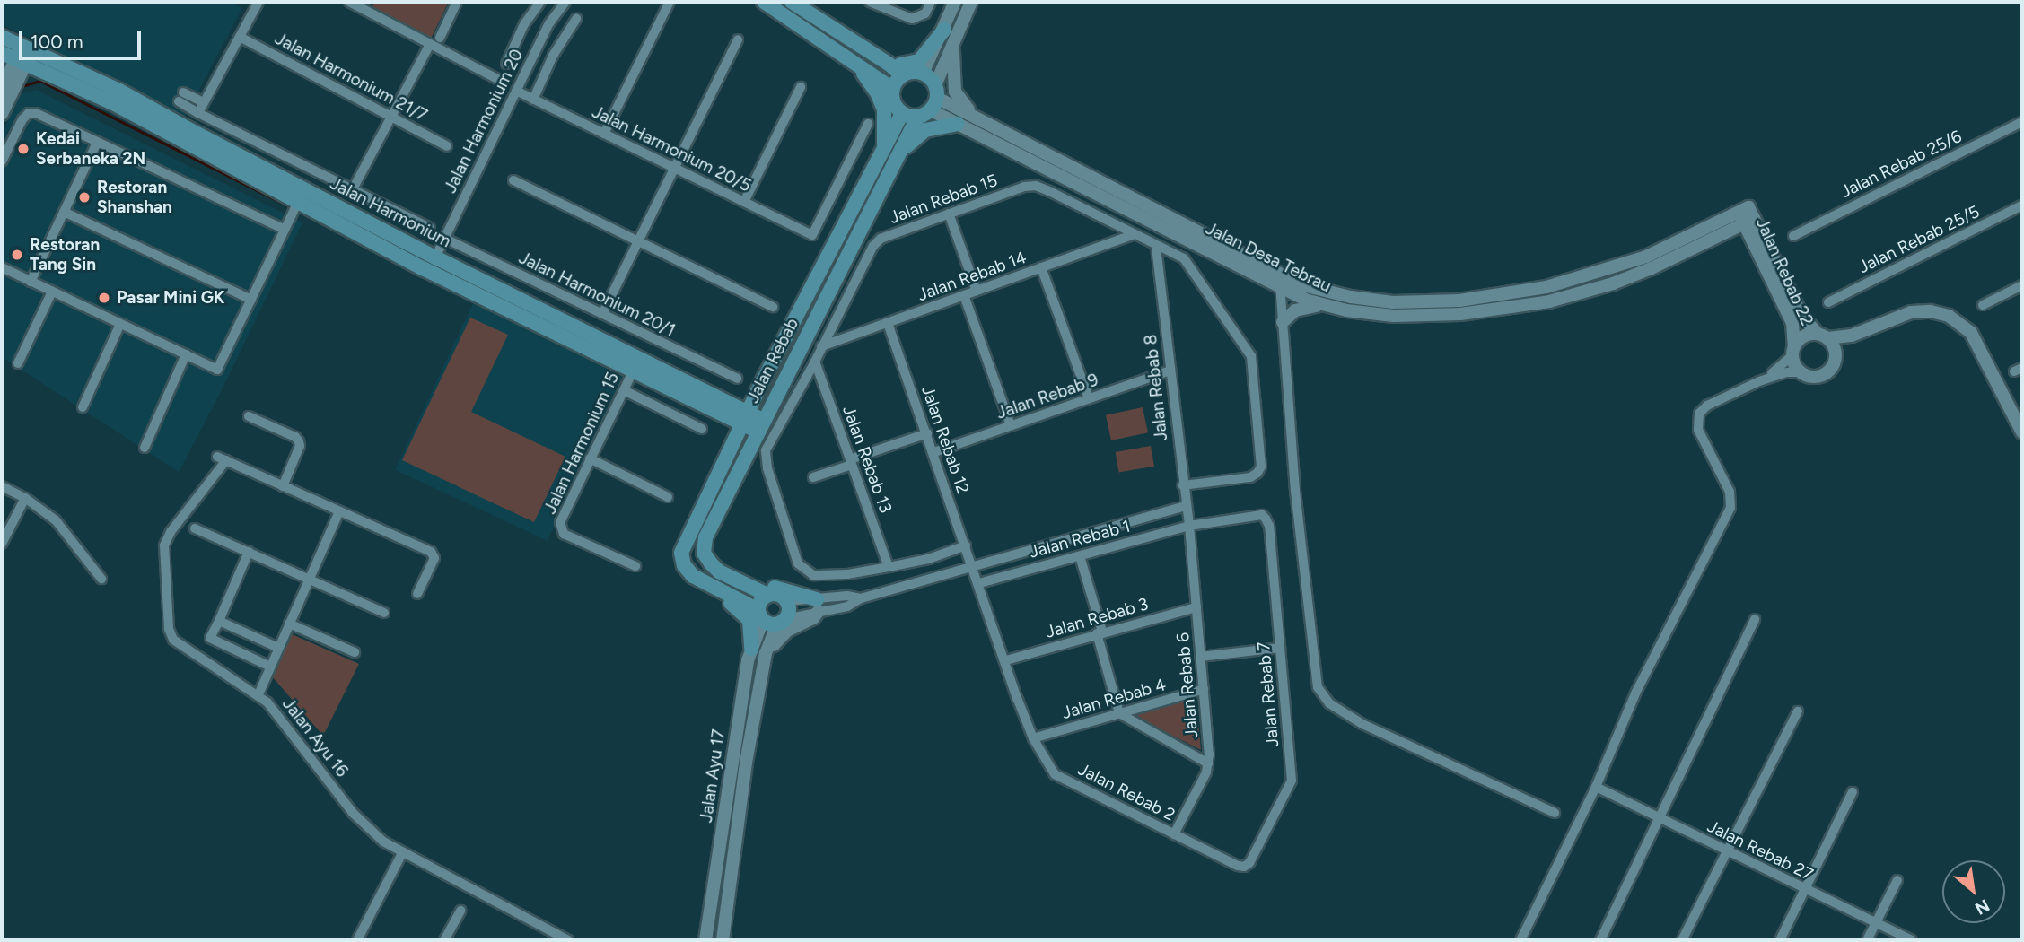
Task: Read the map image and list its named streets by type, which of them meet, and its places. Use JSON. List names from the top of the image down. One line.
{"streets":{"main road":["Jalan Harmonium","Jalan Rebab"],"street":["Jalan Harmonium 21/7","Jalan Harmonium 20","Jalan Harmonium 20/5","Jalan Rebab 25/6","Jalan Rebab 15","Jalan Rebab 25/5","Jalan Desa Tebrau","Jalan Rebab 22","Jalan Rebab 14","Jalan Harmonium 20/1","Jalan Rebab 8","Jalan Rebab 9","Jalan Rebab 12","Jalan Harmonium 15","Jalan Rebab 13","Jalan Rebab 1","Jalan Rebab 3","Jalan Rebab 6","Jalan Rebab 7","Jalan Rebab 4","Jalan Ayu 16","Jalan Ayu 17","Jalan Rebab 2","Jalan Rebab 27"]},"crossings":[["Jalan Harmonium 20","Jalan Harmonium 20/5"],["Jalan Harmonium 20","Jalan Harmonium"],["Jalan Harmonium 20","Jalan Harmonium 20/1"],["Jalan Rebab 15","Jalan Rebab 14"],["Jalan Rebab 15","Jalan Rebab 8"],["Jalan Rebab 15","Jalan Rebab 12"],["Jalan Rebab 15","Jalan Rebab 13"],["Jalan Harmonium","Jalan Rebab"],["Jalan Harmonium","Jalan Harmonium 15"],["Jalan Desa Tebrau","Jalan Rebab 22"],["Jalan Desa Tebrau","Jalan Rebab"],["Jalan Rebab 14","Jalan Rebab 12"],["Jalan Rebab","Jalan Rebab 8"],["Jalan Rebab","Jalan Rebab 12"],["Jalan Rebab","Jalan Ayu 17"],["Jalan Rebab","Jalan Rebab 2"],["Jalan Rebab 8","Jalan Rebab 9"],["Jalan Rebab 8","Jalan Rebab 1"],["Jalan Rebab 8","Jalan Rebab 6"],["Jalan Rebab 9","Jalan Rebab 12"],["Jalan Rebab 12","Jalan Rebab 2"],["Jalan Rebab 1","Jalan Rebab 6"],["Jalan Rebab 1","Jalan Rebab 7"],["Jalan Rebab 1","Jalan Rebab 2"],["Jalan Rebab 3","Jalan Rebab 6"],["Jalan Rebab 3","Jalan Rebab 2"],["Jalan Rebab 6","Jalan Rebab 4"],["Jalan Rebab 6","Jalan Rebab 2"],["Jalan Rebab 7","Jalan Rebab 2"],["Jalan Rebab 4","Jalan Rebab 2"]],"places":["Kedai Serbaneka 2N","Restoran Shanshan","Restoran Tang Sin","Pasar Mini GK"],"scale_bar":"100 m","north":"bottom right"}
